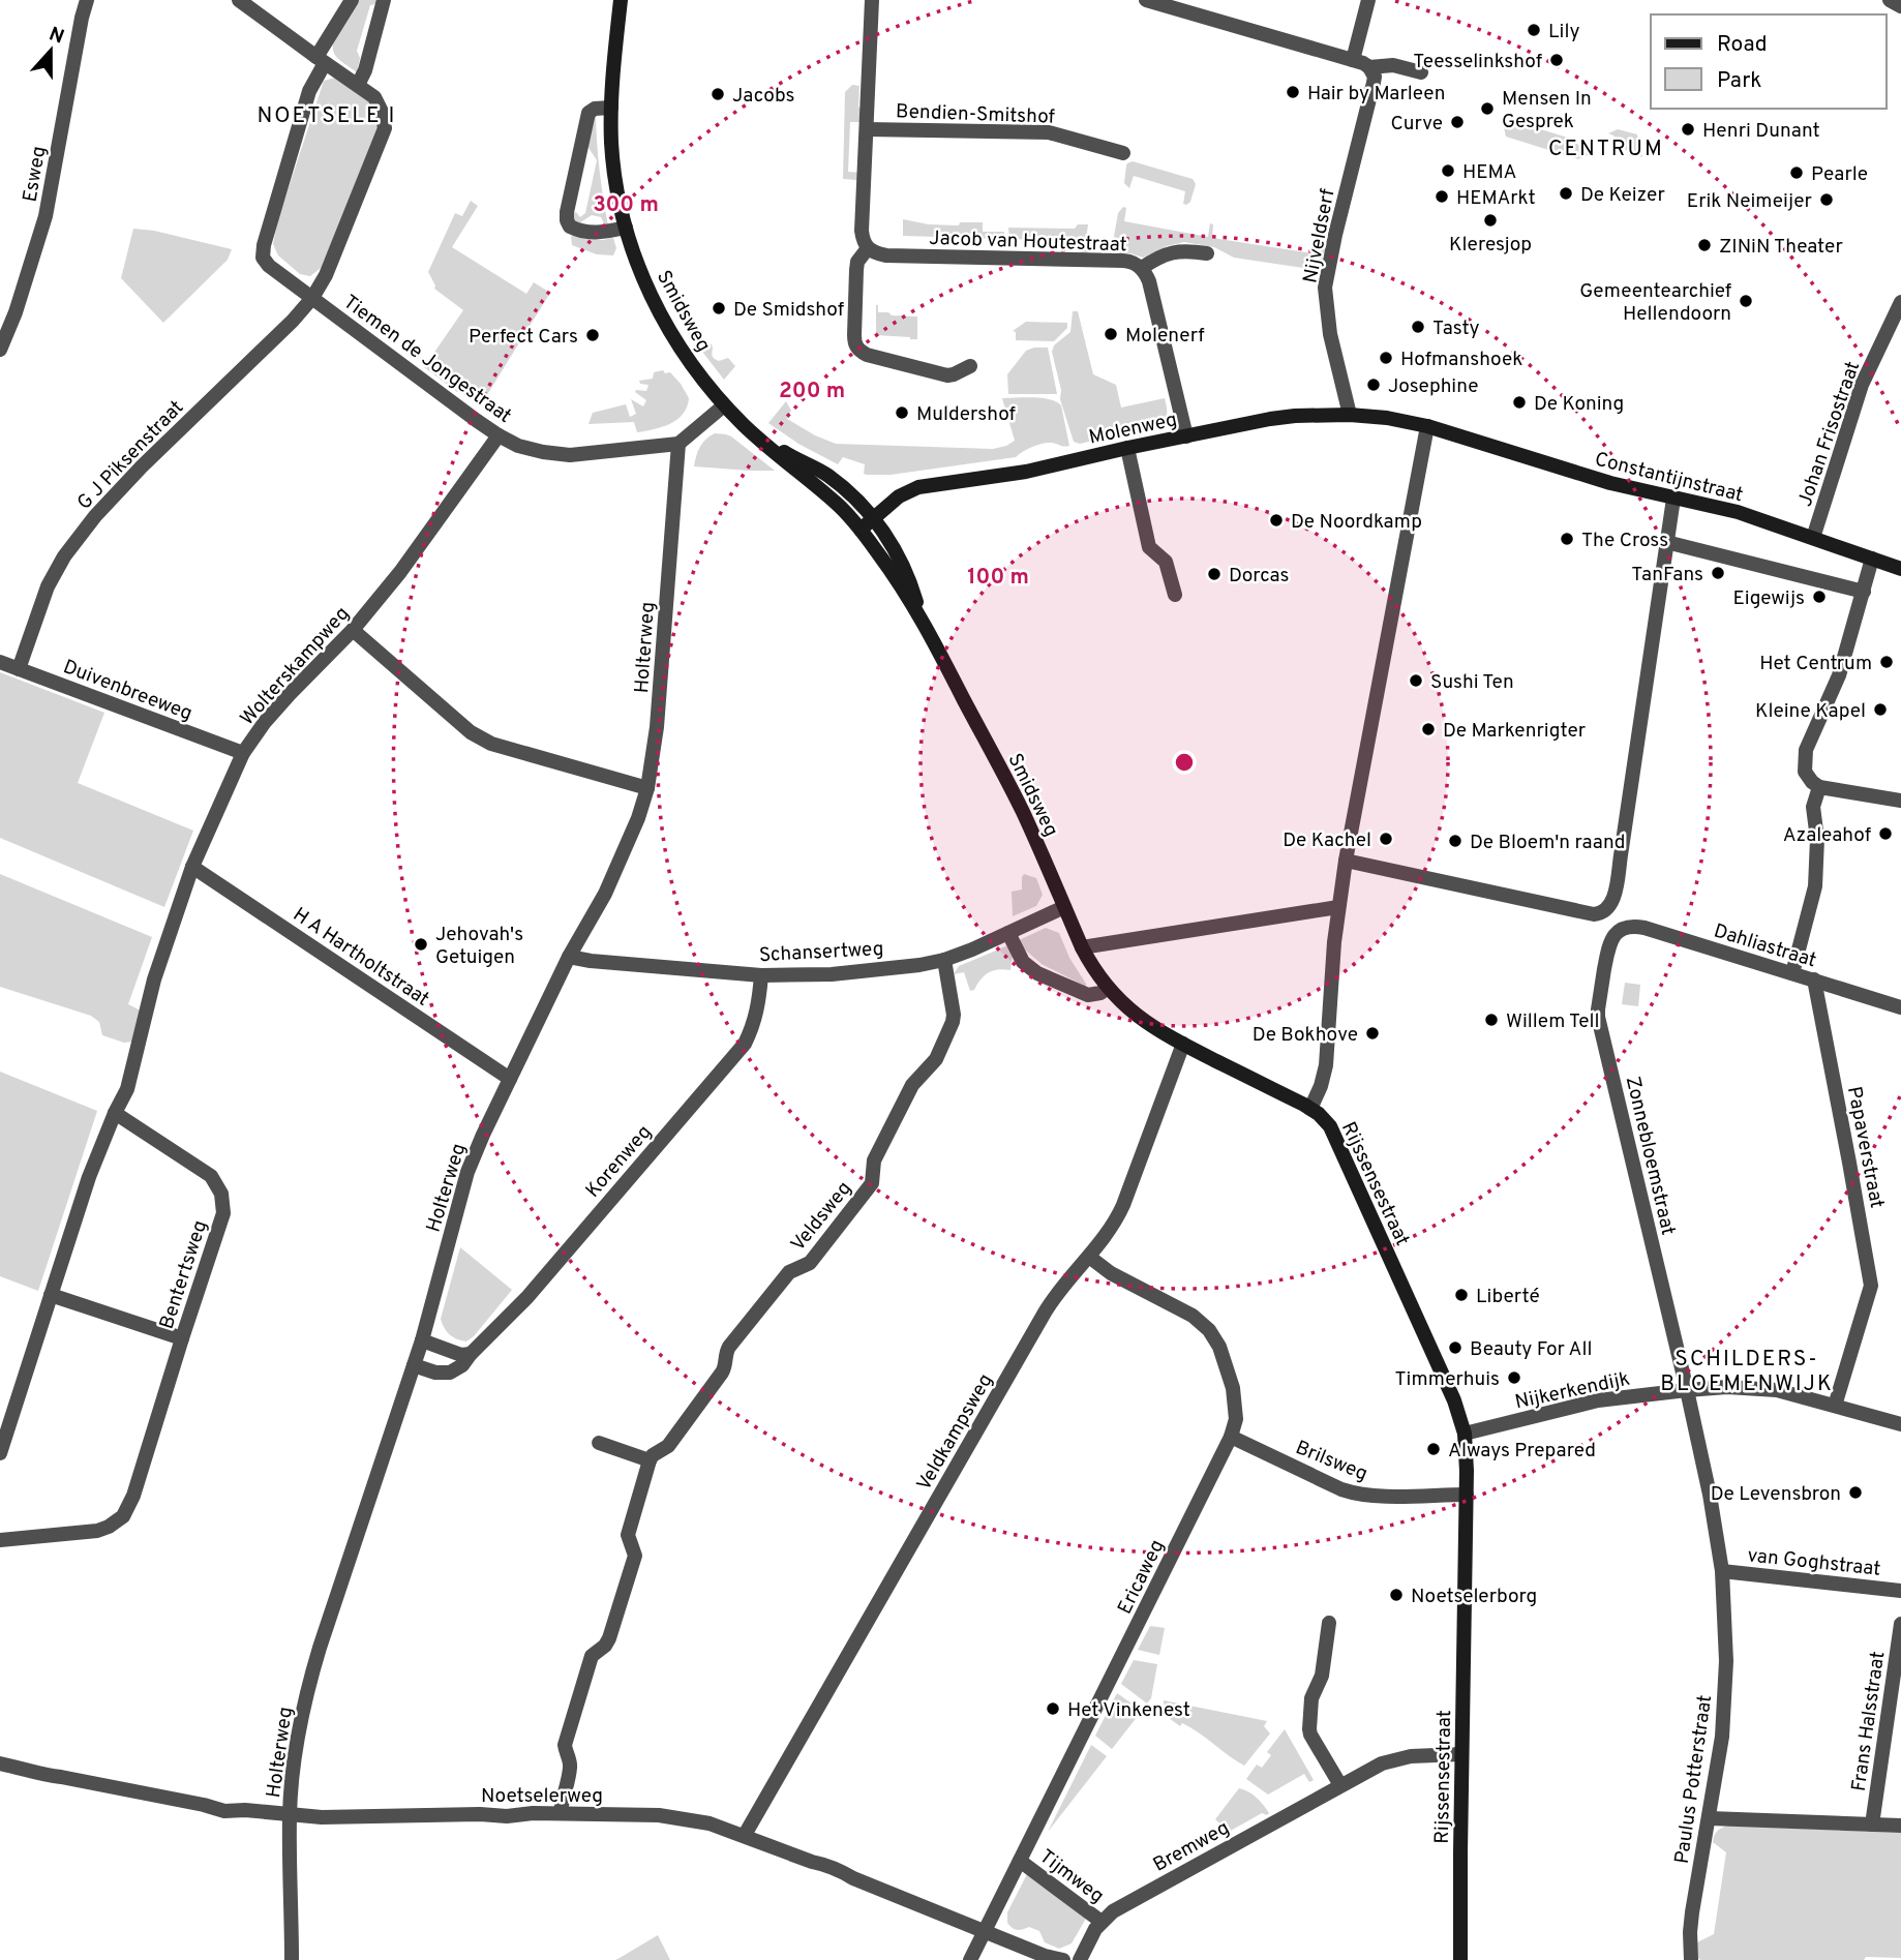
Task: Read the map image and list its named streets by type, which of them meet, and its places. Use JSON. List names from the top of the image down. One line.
{"streets":{"main road":["Smidsweg","Molenweg","Constantijnstraat","Rijssensestraat"],"street":["Bendien-Smitshof","Esweg","Nijveldserf","Jacob van Houtestraat","Tiemen de Jongestraat","Johan Frisostraat","G J Piksenstraat","Holterweg","Wolterskampweg","Duivenbreeweg","Dahliastraat","Schansertweg","H A Hartholtstraat","Papaverstraat","Zonnebloemstraat","Korenweg","Veldsweg","Bentertsweg","Nijkerkendijk","Veldkampsweg","Brilsweg","van Goghstraat","Ericaweg","Frans Halsstraat","Paulus Potterstraat","Noetselerweg","Bremweg","Tijmweg"]},"crossings":[["Nijveldserf","Molenweg"],["Jacob van Houtestraat","Molenweg"],["Smidsweg","Molenweg"],["Smidsweg","Schansertweg"],["Smidsweg","Rijssensestraat"],["Smidsweg","Veldkampsweg"],["Tiemen de Jongestraat","G J Piksenstraat"],["Tiemen de Jongestraat","Holterweg"],["Tiemen de Jongestraat","Wolterskampweg"],["Molenweg","Constantijnstraat"],["Johan Frisostraat","Constantijnstraat"],["G J Piksenstraat","Duivenbreeweg"],["Holterweg","Schansertweg"],["Holterweg","H A Hartholtstraat"],["Holterweg","Korenweg"],["Holterweg","Noetselerweg"],["Wolterskampweg","Duivenbreeweg"],["Wolterskampweg","H A Hartholtstraat"],["Wolterskampweg","Bentertsweg"],["Dahliastraat","Papaverstraat"],["Dahliastraat","Zonnebloemstraat"],["Schansertweg","Korenweg"],["Schansertweg","Veldsweg"],["Papaverstraat","Nijkerkendijk"],["Zonnebloemstraat","Nijkerkendijk"],["Zonnebloemstraat","Paulus Potterstraat"],["Rijssensestraat","Nijkerkendijk"],["Rijssensestraat","Brilsweg"],["Rijssensestraat","Bremweg"],["Nijkerkendijk","Paulus Potterstraat"],["Veldkampsweg","Ericaweg"],["Veldkampsweg","Noetselerweg"],["Brilsweg","Ericaweg"],["van Goghstraat","Paulus Potterstraat"],["Ericaweg","Noetselerweg"],["Ericaweg","Tijmweg"],["Bremweg","Tijmweg"]],"districts":["NOETSELE I","CENTRUM","SCHILDERS- BLOEMENWIJK"],"places":["Lily","Teesselinkshof","Hair by Marleen","Jacobs","Mensen In Gesprek","Curve","Henri Dunant","HEMA","Pearle","De Keizer","HEMArkt","Erik Neimeijer","Kleresjop","ZINiN Theater","Gemeentearchief Hellendoorn","De Smidshof","Tasty","Molenerf","Perfect Cars","Hofmanshoek","Josephine","De Koning","Muldershof","De Noordkamp","The Cross","TanFans","Dorcas","Eigewijs","Het Centrum","Sushi Ten","Kleine Kapel","De Markenrigter","Azaleahof","De Kachel","De Bloem'n raand","Jehovah's Getuigen","Willem Tell","De Bokhove","Liberté","Beauty For All","Timmerhuis","Always Prepared","De Levensbron","Noetselerborg","Het Vinkenest"],"legend":["Road","Park"],"north":"top","rings":["300 m","200 m","100 m"]}
